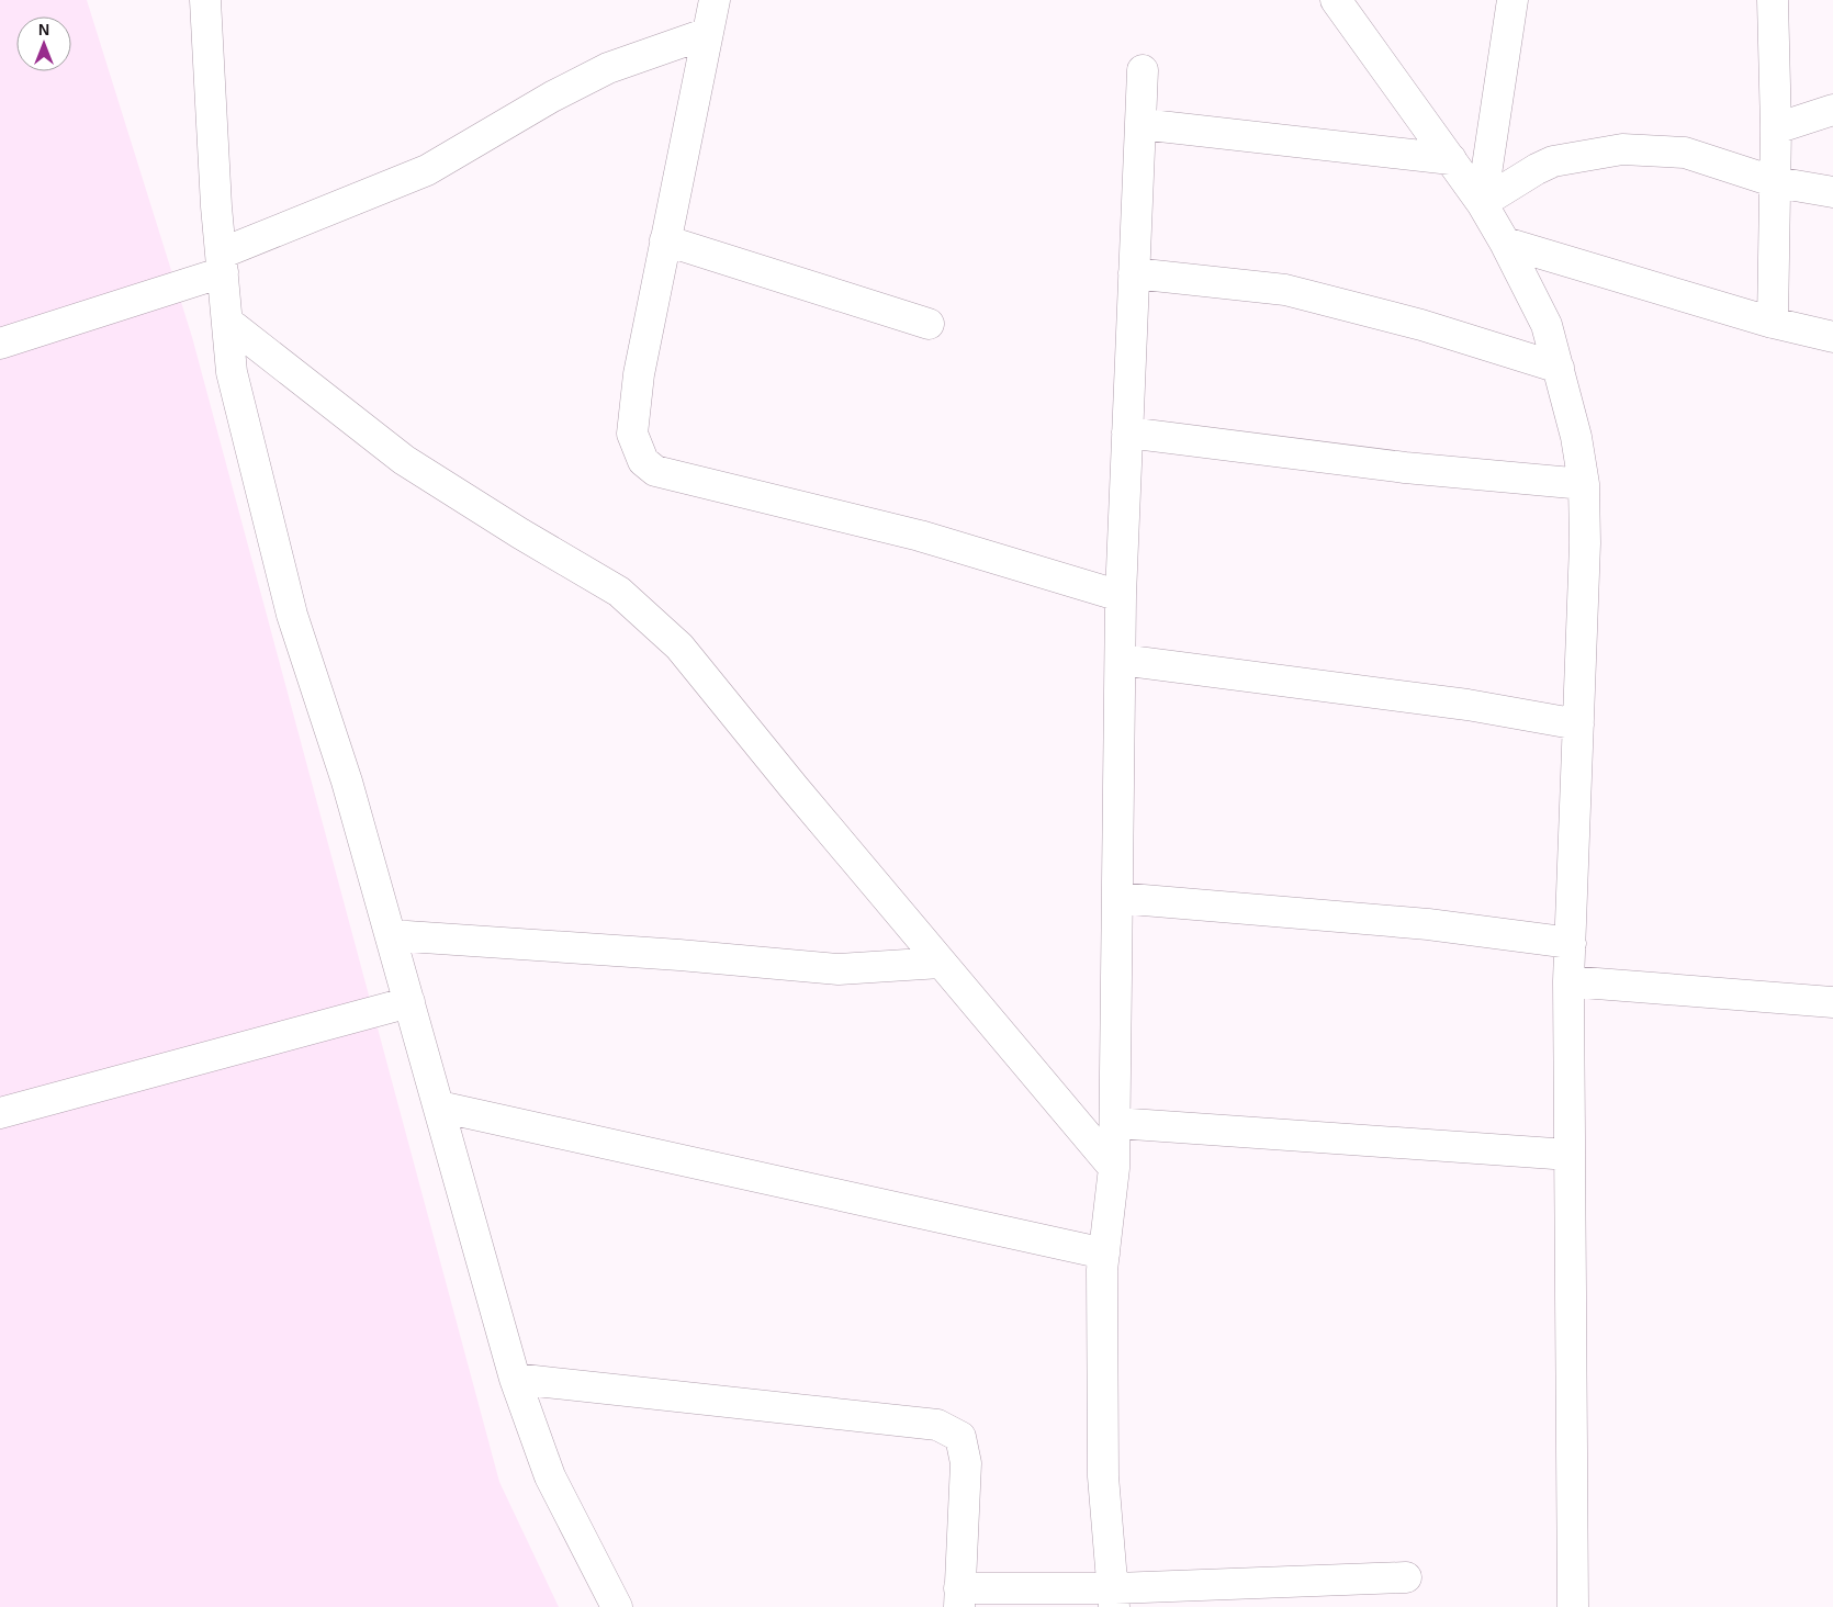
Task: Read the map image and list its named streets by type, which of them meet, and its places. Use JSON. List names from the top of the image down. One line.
{"north":"top"}
